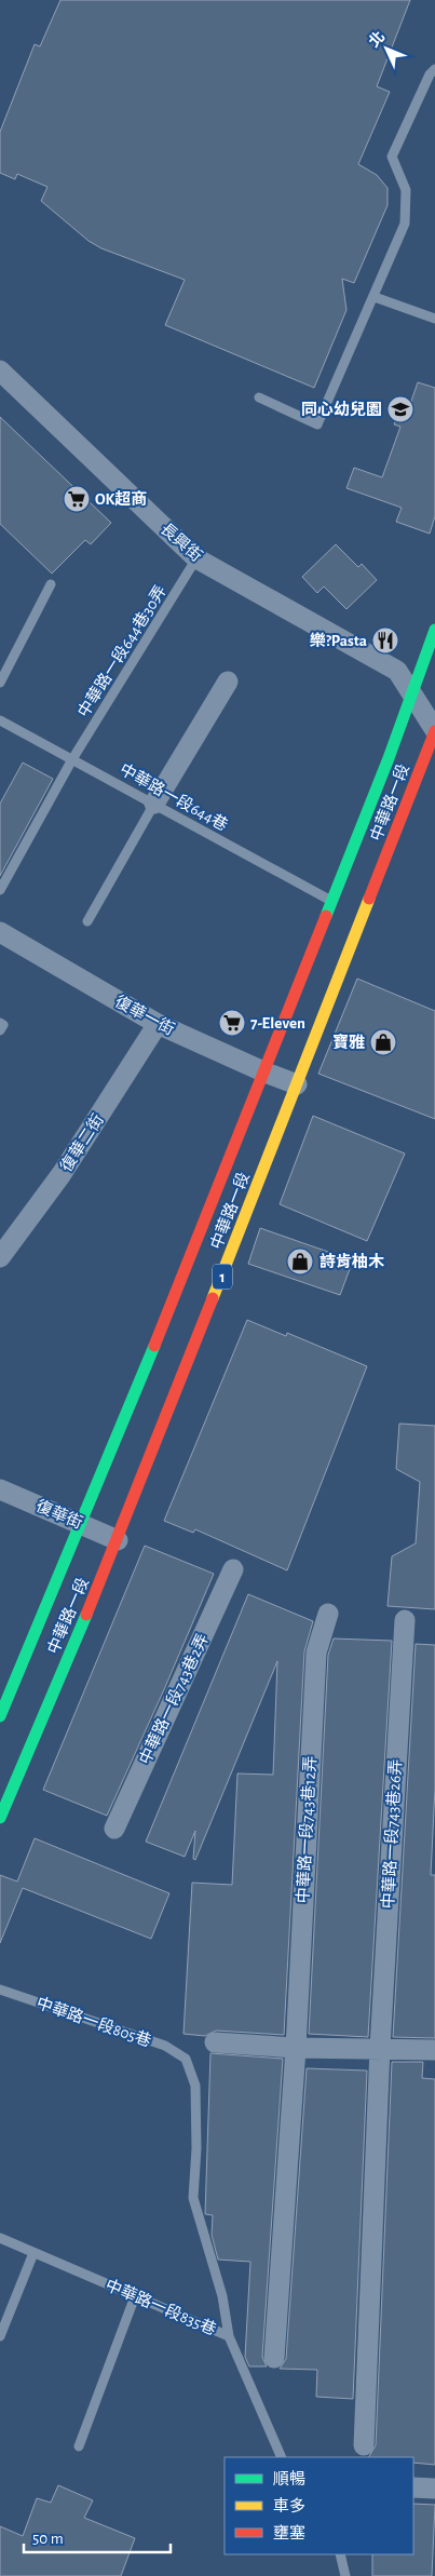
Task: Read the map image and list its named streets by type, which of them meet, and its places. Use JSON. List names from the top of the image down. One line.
{"streets":{"main road":["中華路一段","1"],"street":["長興街","復華一街","復華二街","復華街","中華路一段743巷2弄","中華路一段743巷12弄","中華路一段743巷26弄"],"lane":["中華路一段644巷30弄","中華路一段644巷","中華路一段805巷","中華路一段835巷"]},"crossings":[["長興街","中華路一段644巷30弄"],["長興街","中華路一段"],["中華路一段644巷30弄","中華路一段644巷"],["中華路一段644巷","中華路一段"],["中華路一段","復華一街"],["中華路一段","復華街"],["復華一街","復華二街"],["中華路一段805巷","中華路一段835巷"]],"places":{"school or university":["同心幼兒園"],"supermarket":["OK超商","7-Eleven"],"restaurant":["樂?Pasta"],"shop":["寶雅","詩肯柚木"]},"legend":["順暢","車多","壅塞"],"scale_bar":"50 m","north":"top left"}
